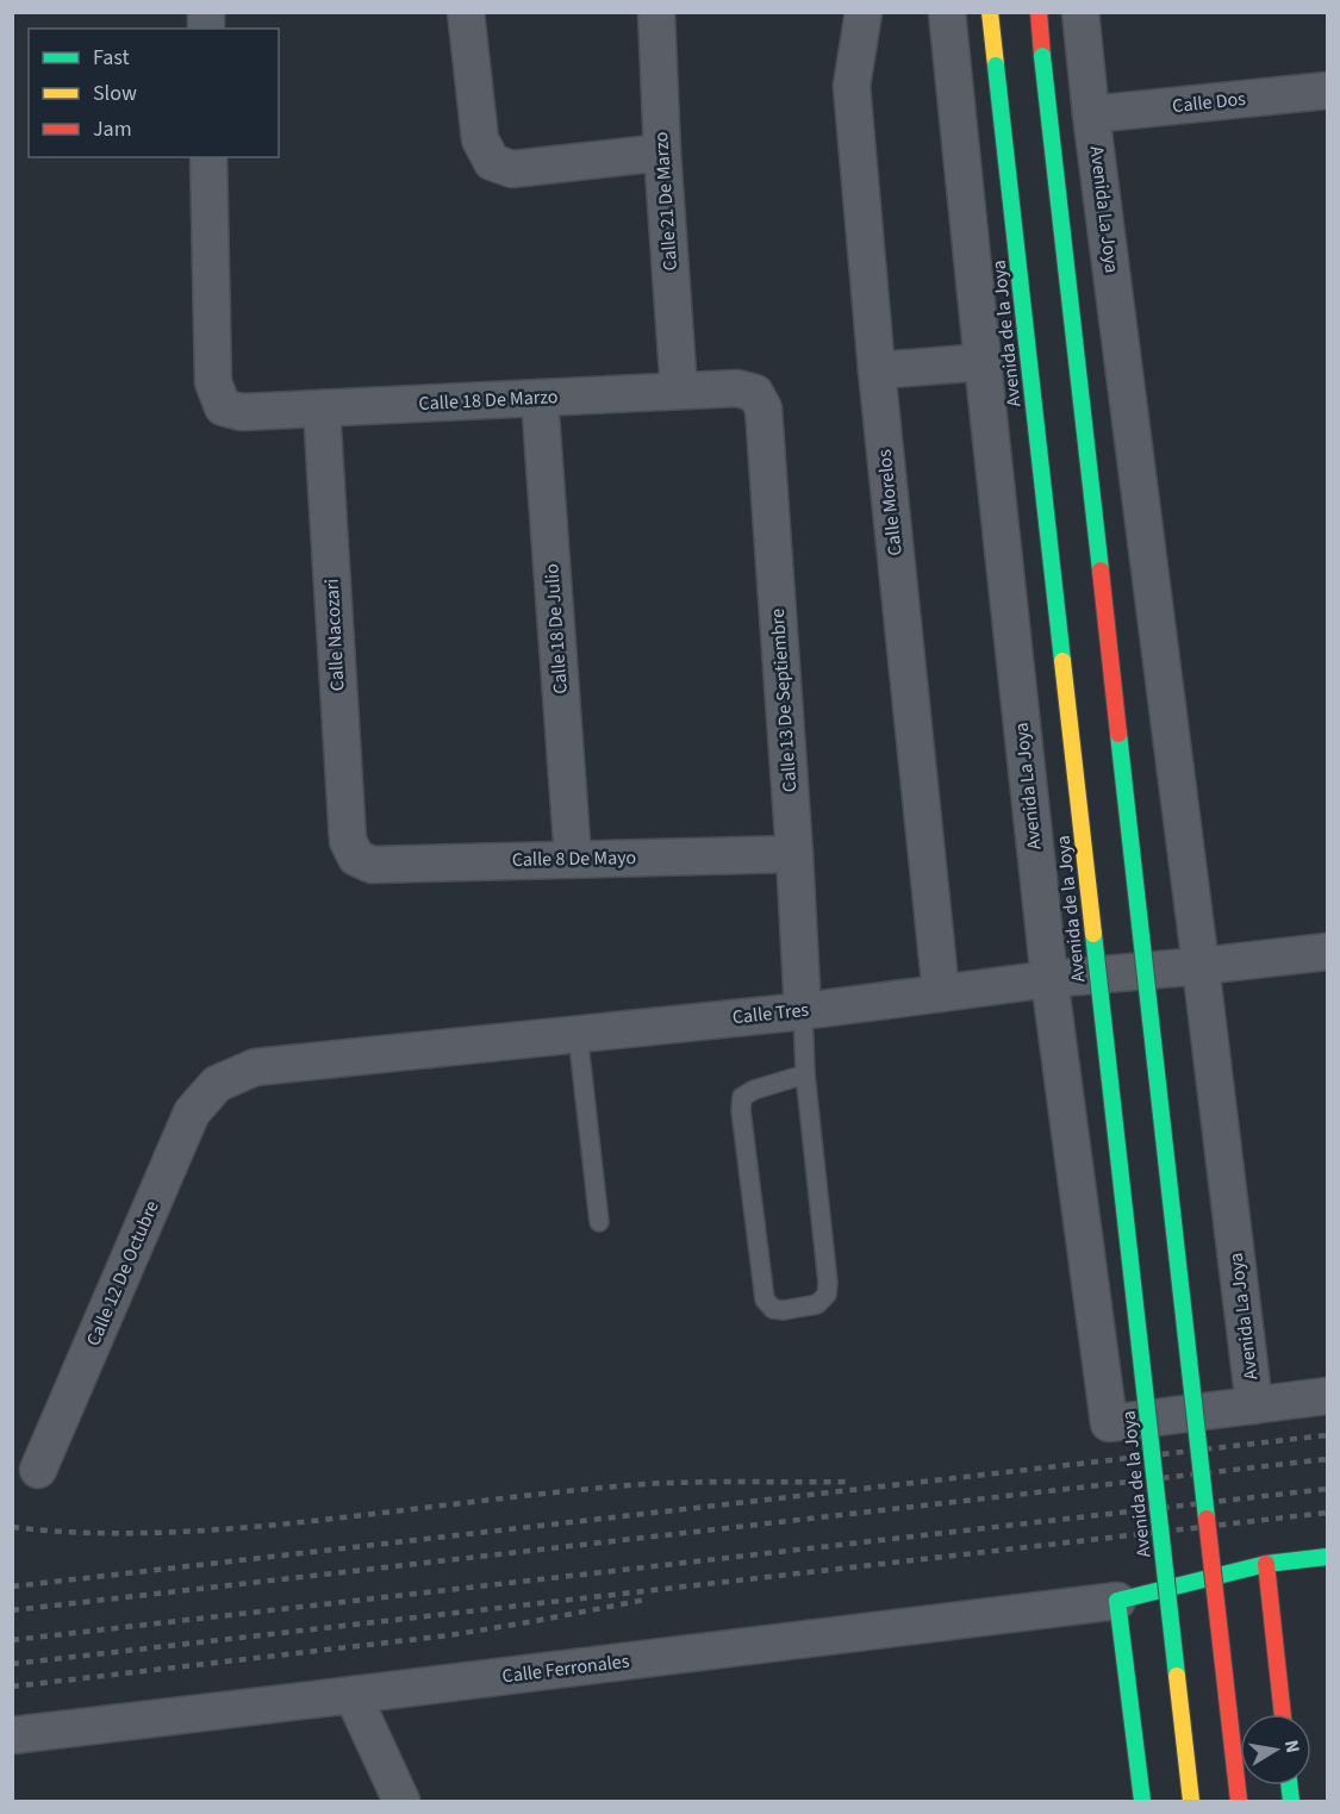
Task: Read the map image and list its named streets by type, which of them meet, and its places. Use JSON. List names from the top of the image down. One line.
{"streets":{"main road":["Avenida de la Joya"],"street":["Calle Dos","Calle 21 De Marzo","Avenida La Joya","Calle 18 De Marzo","Calle Morelos","Calle 18 De Julio","Calle Nacozari","Calle 13 De Septiembre","Calle 8 De Mayo","Calle Tres","Calle 12 De Octubre","Calle Ferronales"]},"crossings":[["Calle Dos","Avenida La Joya"],["Calle 21 De Marzo","Calle 18 De Marzo"],["Avenida La Joya","Calle Tres"],["Calle 18 De Marzo","Calle 18 De Julio"],["Calle 18 De Marzo","Calle Nacozari"],["Calle 18 De Marzo","Calle 13 De Septiembre"],["Calle Morelos","Calle Tres"],["Calle 18 De Julio","Calle 8 De Mayo"],["Calle Nacozari","Calle 8 De Mayo"],["Calle 13 De Septiembre","Calle 8 De Mayo"],["Calle 13 De Septiembre","Calle Tres"],["Calle Tres","Calle 12 De Octubre"]],"legend":["Fast","Slow","Jam"],"north":"right"}
